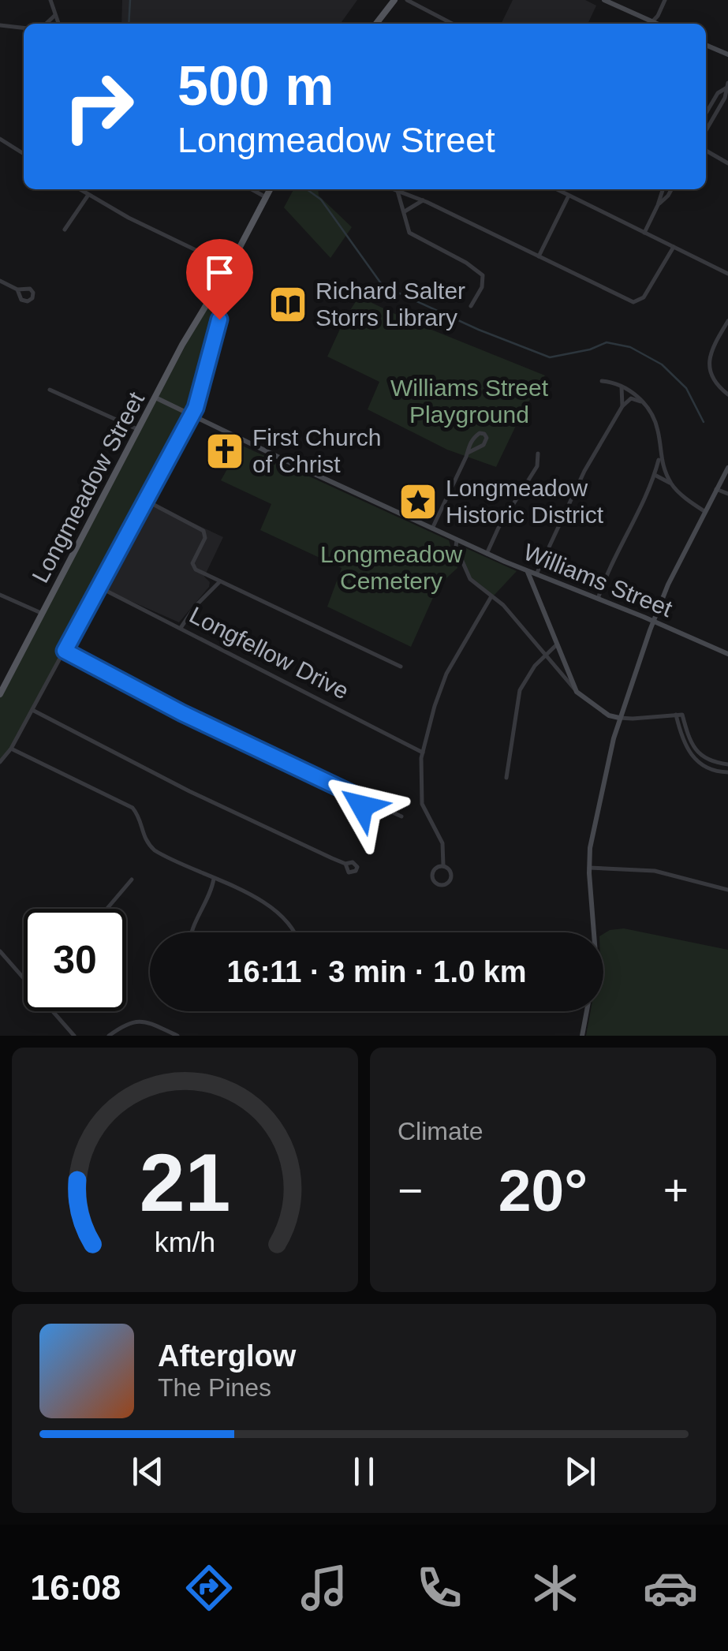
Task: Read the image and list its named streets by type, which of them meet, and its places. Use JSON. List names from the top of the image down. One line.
{"streets":{"main road":["Longmeadow Street","Williams Street"],"street":["Longfellow Drive"]},"crossings":[["Longmeadow Street","Williams Street"]],"parks":["Williams Street Playground","Longmeadow Cemetery"],"places":{"library":["Richard Salter Storrs Library"],"church":["First Church of Christ"],"place":["Longmeadow Historic District"]},"page":{"turn":["500 m","Longmeadow Street"],"limit":"30","trip":"16:11 · 3 min · 1.0 km","tile":"Climate","heat":["−","20°","+"],"song":["Afterglow","The Pines"],"tabs":"16:08","gauge":["21","km/h"]}}
